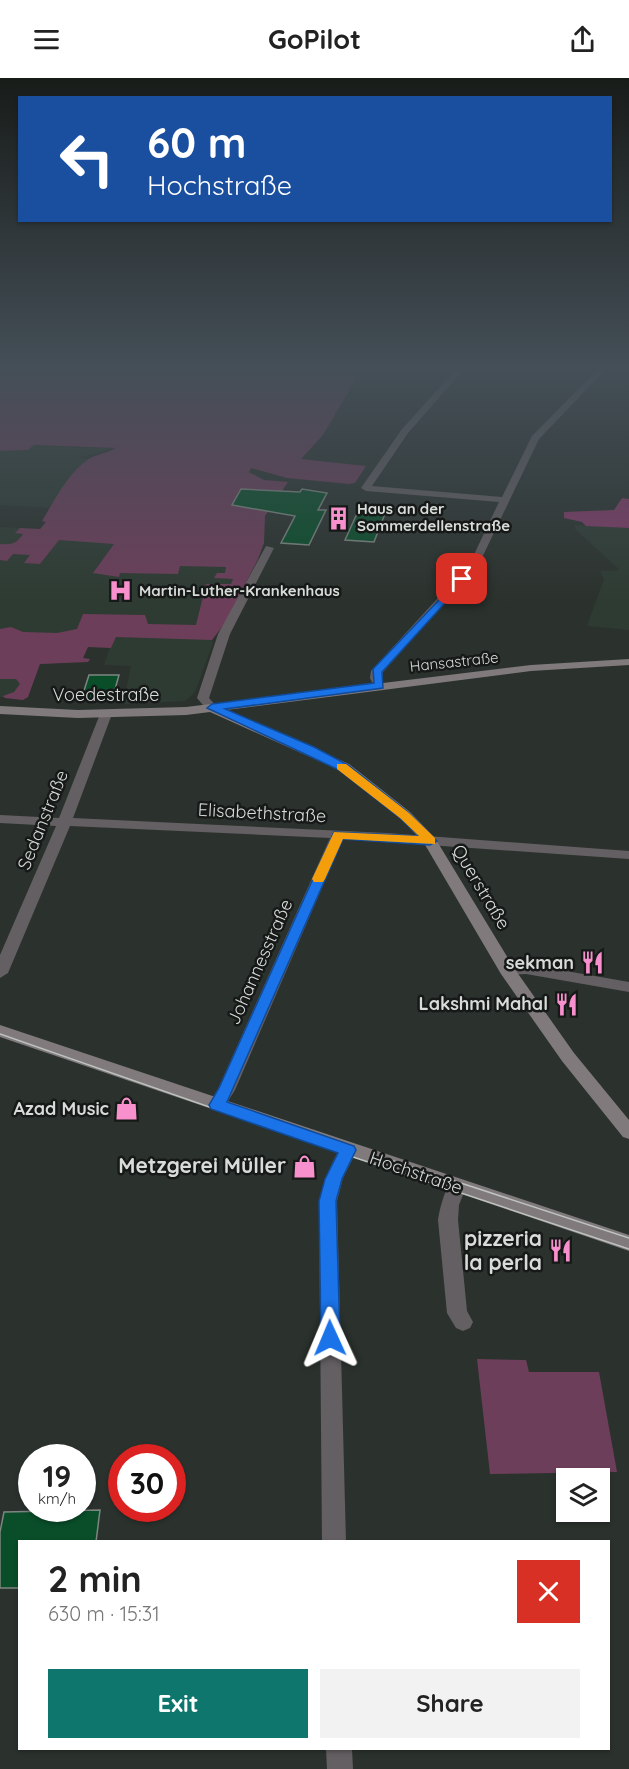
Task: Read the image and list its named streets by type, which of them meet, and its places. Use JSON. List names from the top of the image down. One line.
{"streets":{"street":["Hansastraße","Voedestraße","Elisabethstraße","Sedanstraße","Querstraße","Johannesstraße","Hochstraße"]},"crossings":[["Hansastraße","Voedestraße"],["Hansastraße","Querstraße"],["Voedestraße","Sedanstraße"],["Voedestraße","Querstraße"],["Elisabethstraße","Sedanstraße"],["Elisabethstraße","Querstraße"],["Elisabethstraße","Johannesstraße"],["Johannesstraße","Hochstraße"]],"places":{"building":["Haus an der Sommerdellenstraße"],"hospital":["Martin-Luther-Krankenhaus"],"restaurant":["sekman","Lakshmi Mahal","pizzeria la perla"],"shop":["Azad Music","Metzgerei Müller"]},"page":{"header":"GoPilot","turn":["60 m","Hochstraße"],"speed":"19 km/h","limit":"30","heading":["2 min","630 m · 15:31"],"buttons":["Exit","Share"]}}
